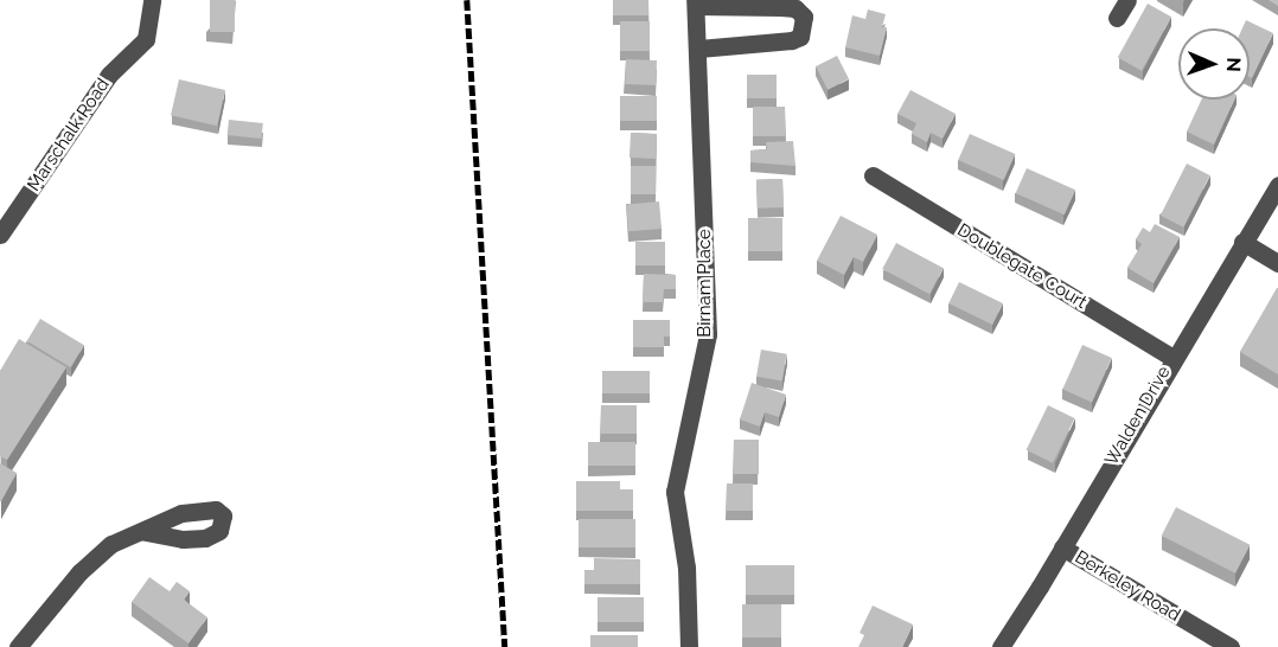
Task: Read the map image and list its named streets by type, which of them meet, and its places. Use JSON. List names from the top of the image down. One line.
{"streets":{"street":["Marschalk Road","Doublegate Court","Birnam Place","Walden Drive","Berkeley Road"]},"crossings":[["Doublegate Court","Walden Drive"],["Walden Drive","Berkeley Road"]],"north":"right"}
